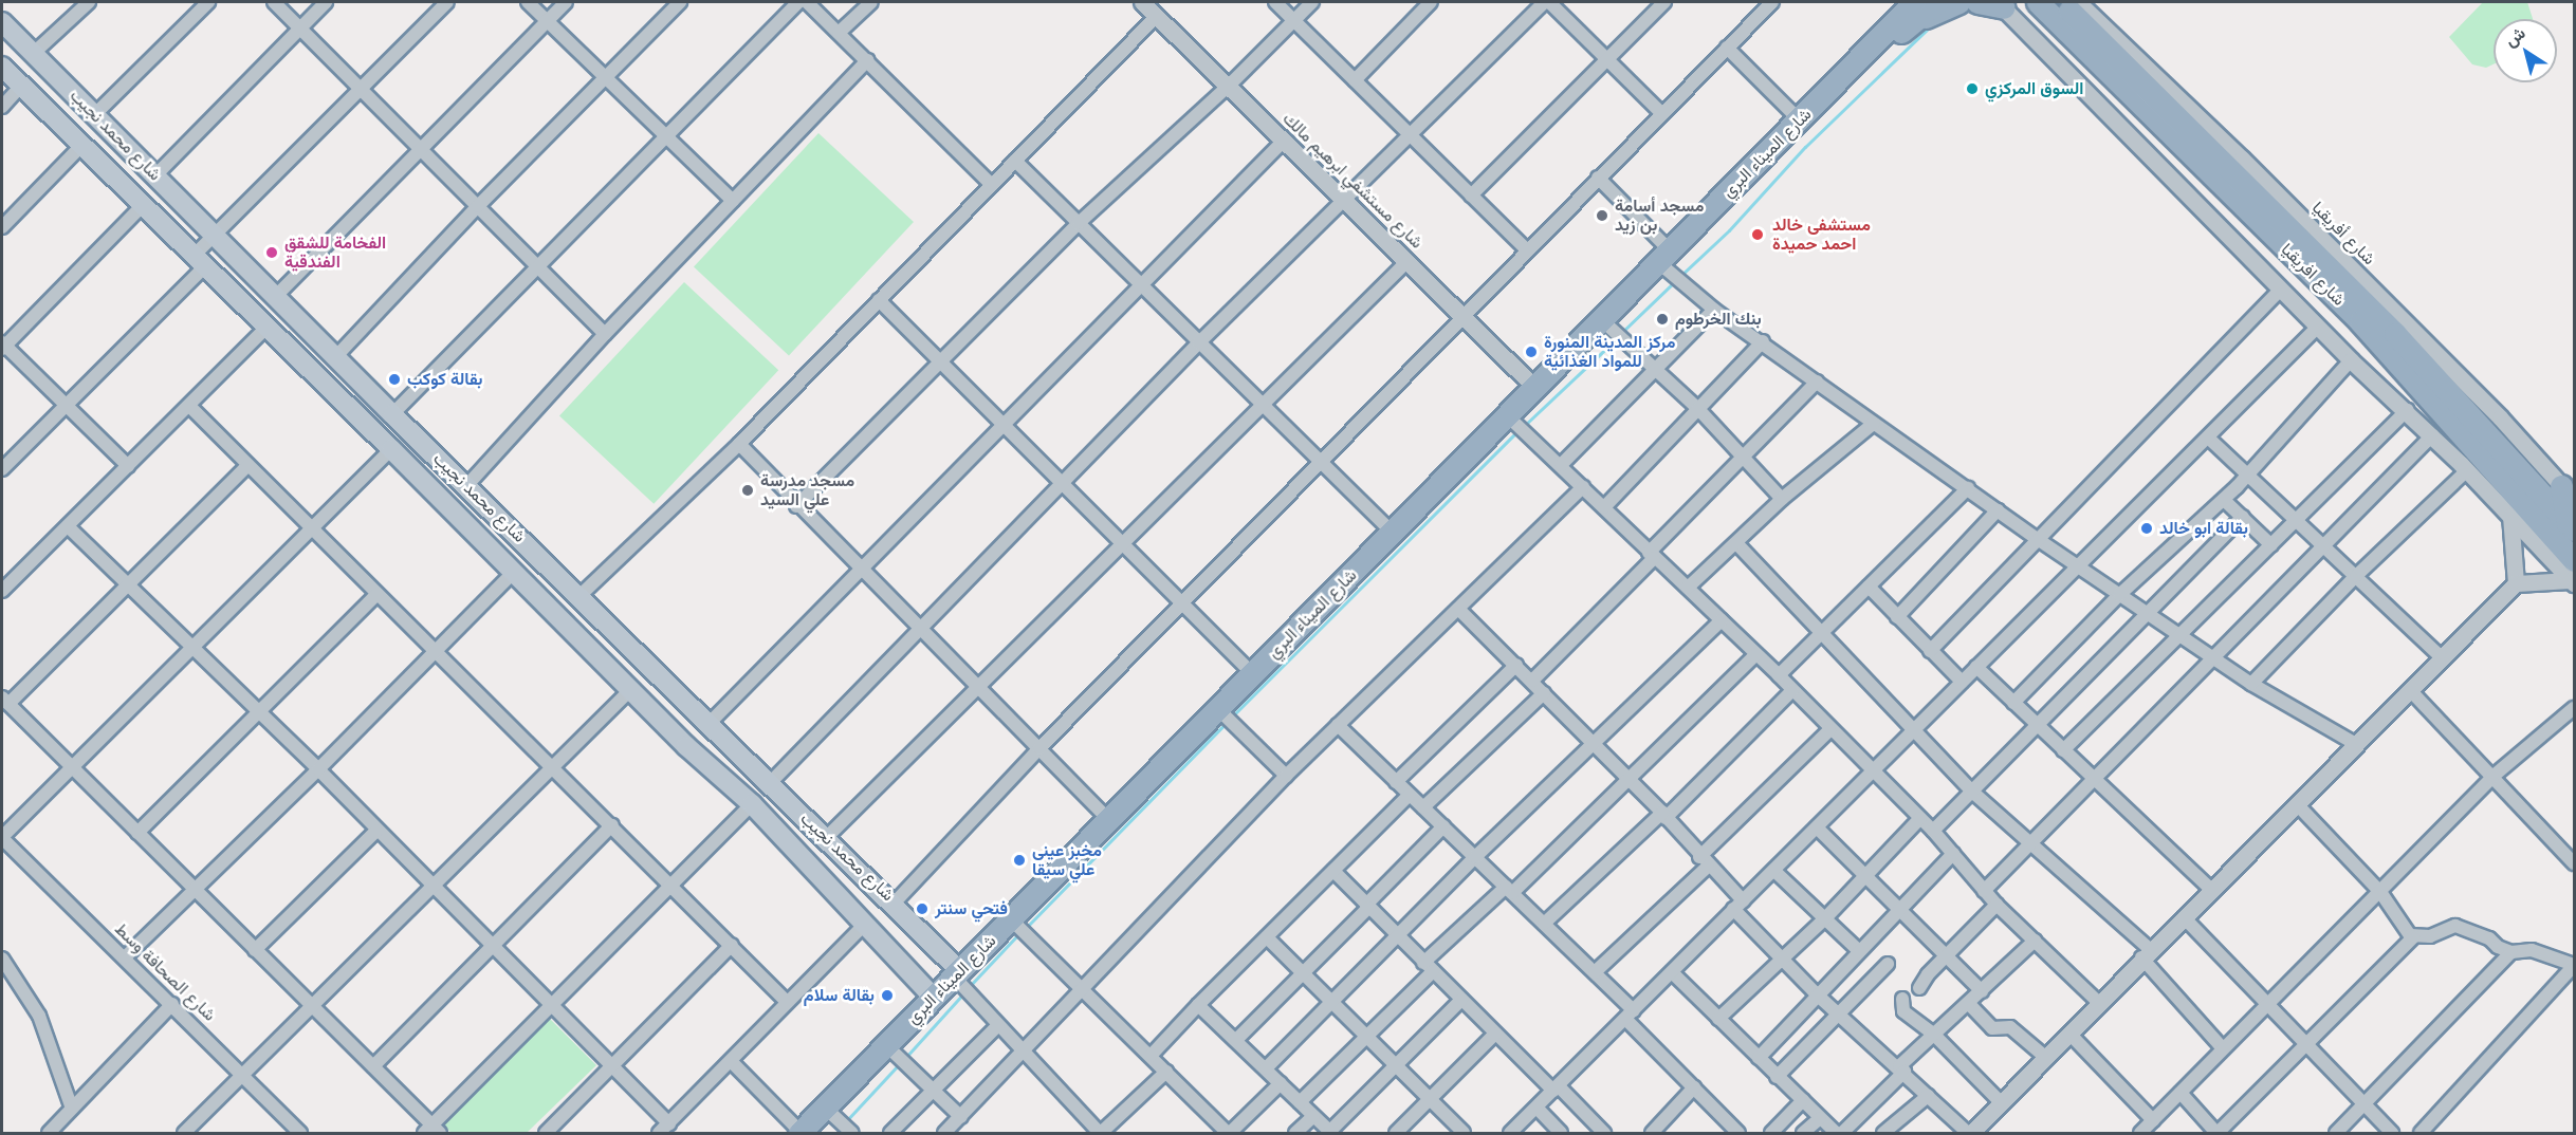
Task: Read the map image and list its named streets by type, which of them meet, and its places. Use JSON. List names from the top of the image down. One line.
{"streets":{"highway":["شارع الميناء البري","شارع افريقيا"],"main road":["شارع محمد نجيب"],"street":["شارع مستشفي ابرهيم مالك","شارع أفريقيا","شارع الصحافة وسط"]},"crossings":[["شارع محمد نجيب","شارع الميناء البري"],["شارع الميناء البري","شارع مستشفي ابرهيم مالك"]],"places":["السوق المركزي","مسجد أسامة بن زيد","مستشفى خالد احمد حميدة","الفخامة للشقق الفندقية","بنك الخرطوم","مركز المدينة المنورة للمواد الغذائية","بقالة كوكب","مسجد مدرسة علي السيد","بقالة ابو خالد","مخبز عيني علي سيقا","فتحي سنتر","بقالة سلام"],"north":"top left"}
